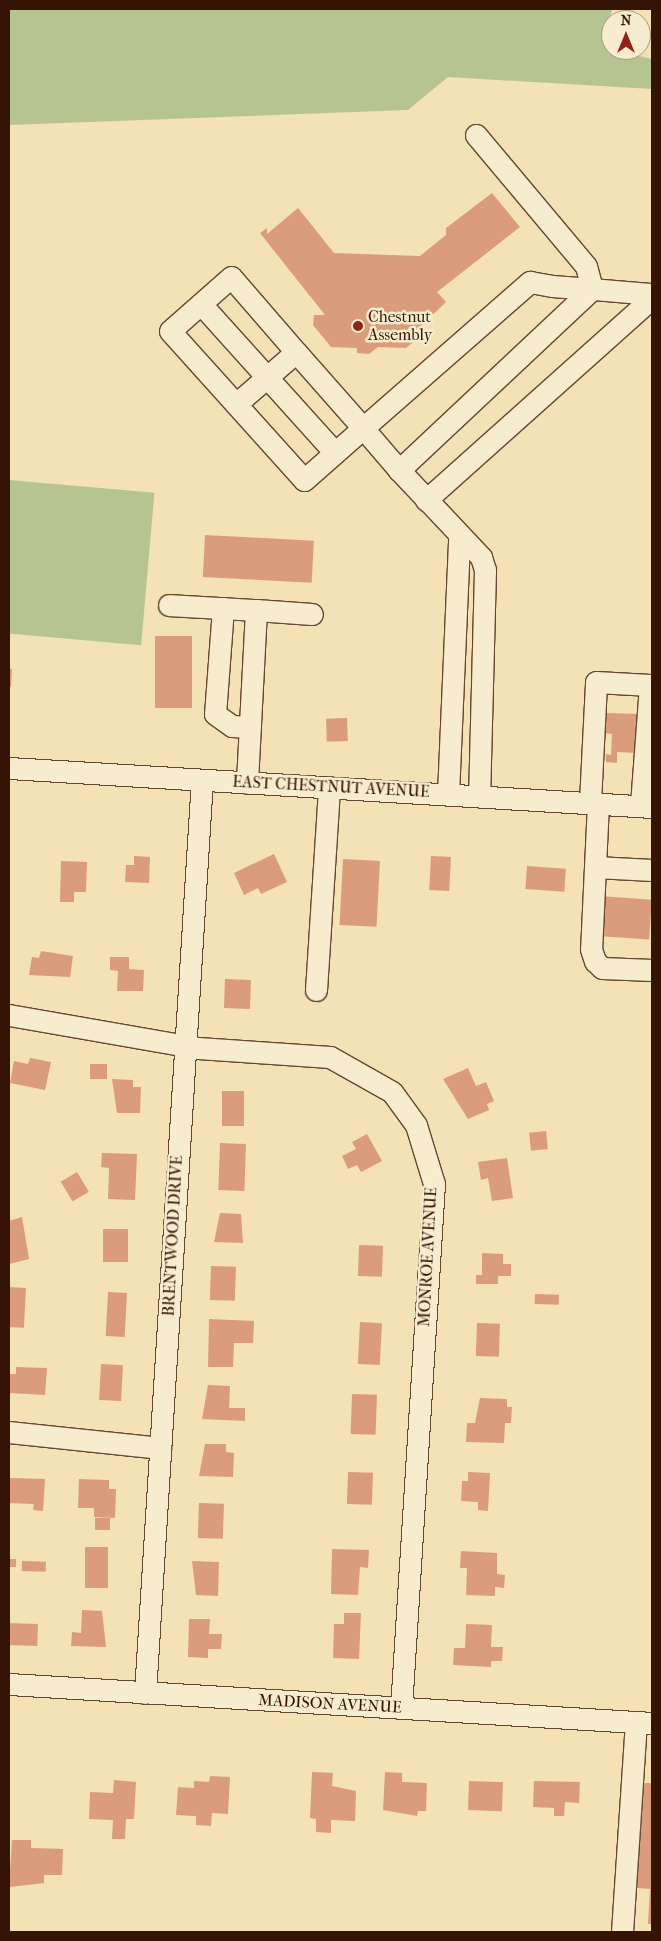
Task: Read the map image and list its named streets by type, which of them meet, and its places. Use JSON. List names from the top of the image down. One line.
{"streets":{"street":["EAST CHESTNUT AVENUE","BRENTWOOD DRIVE","MONROE AVENUE","MADISON AVENUE"]},"crossings":[["EAST CHESTNUT AVENUE","BRENTWOOD DRIVE"],["BRENTWOOD DRIVE","MONROE AVENUE"],["BRENTWOOD DRIVE","MADISON AVENUE"],["MONROE AVENUE","MADISON AVENUE"]],"places":["Chestnut Assembly"],"north":"top"}
